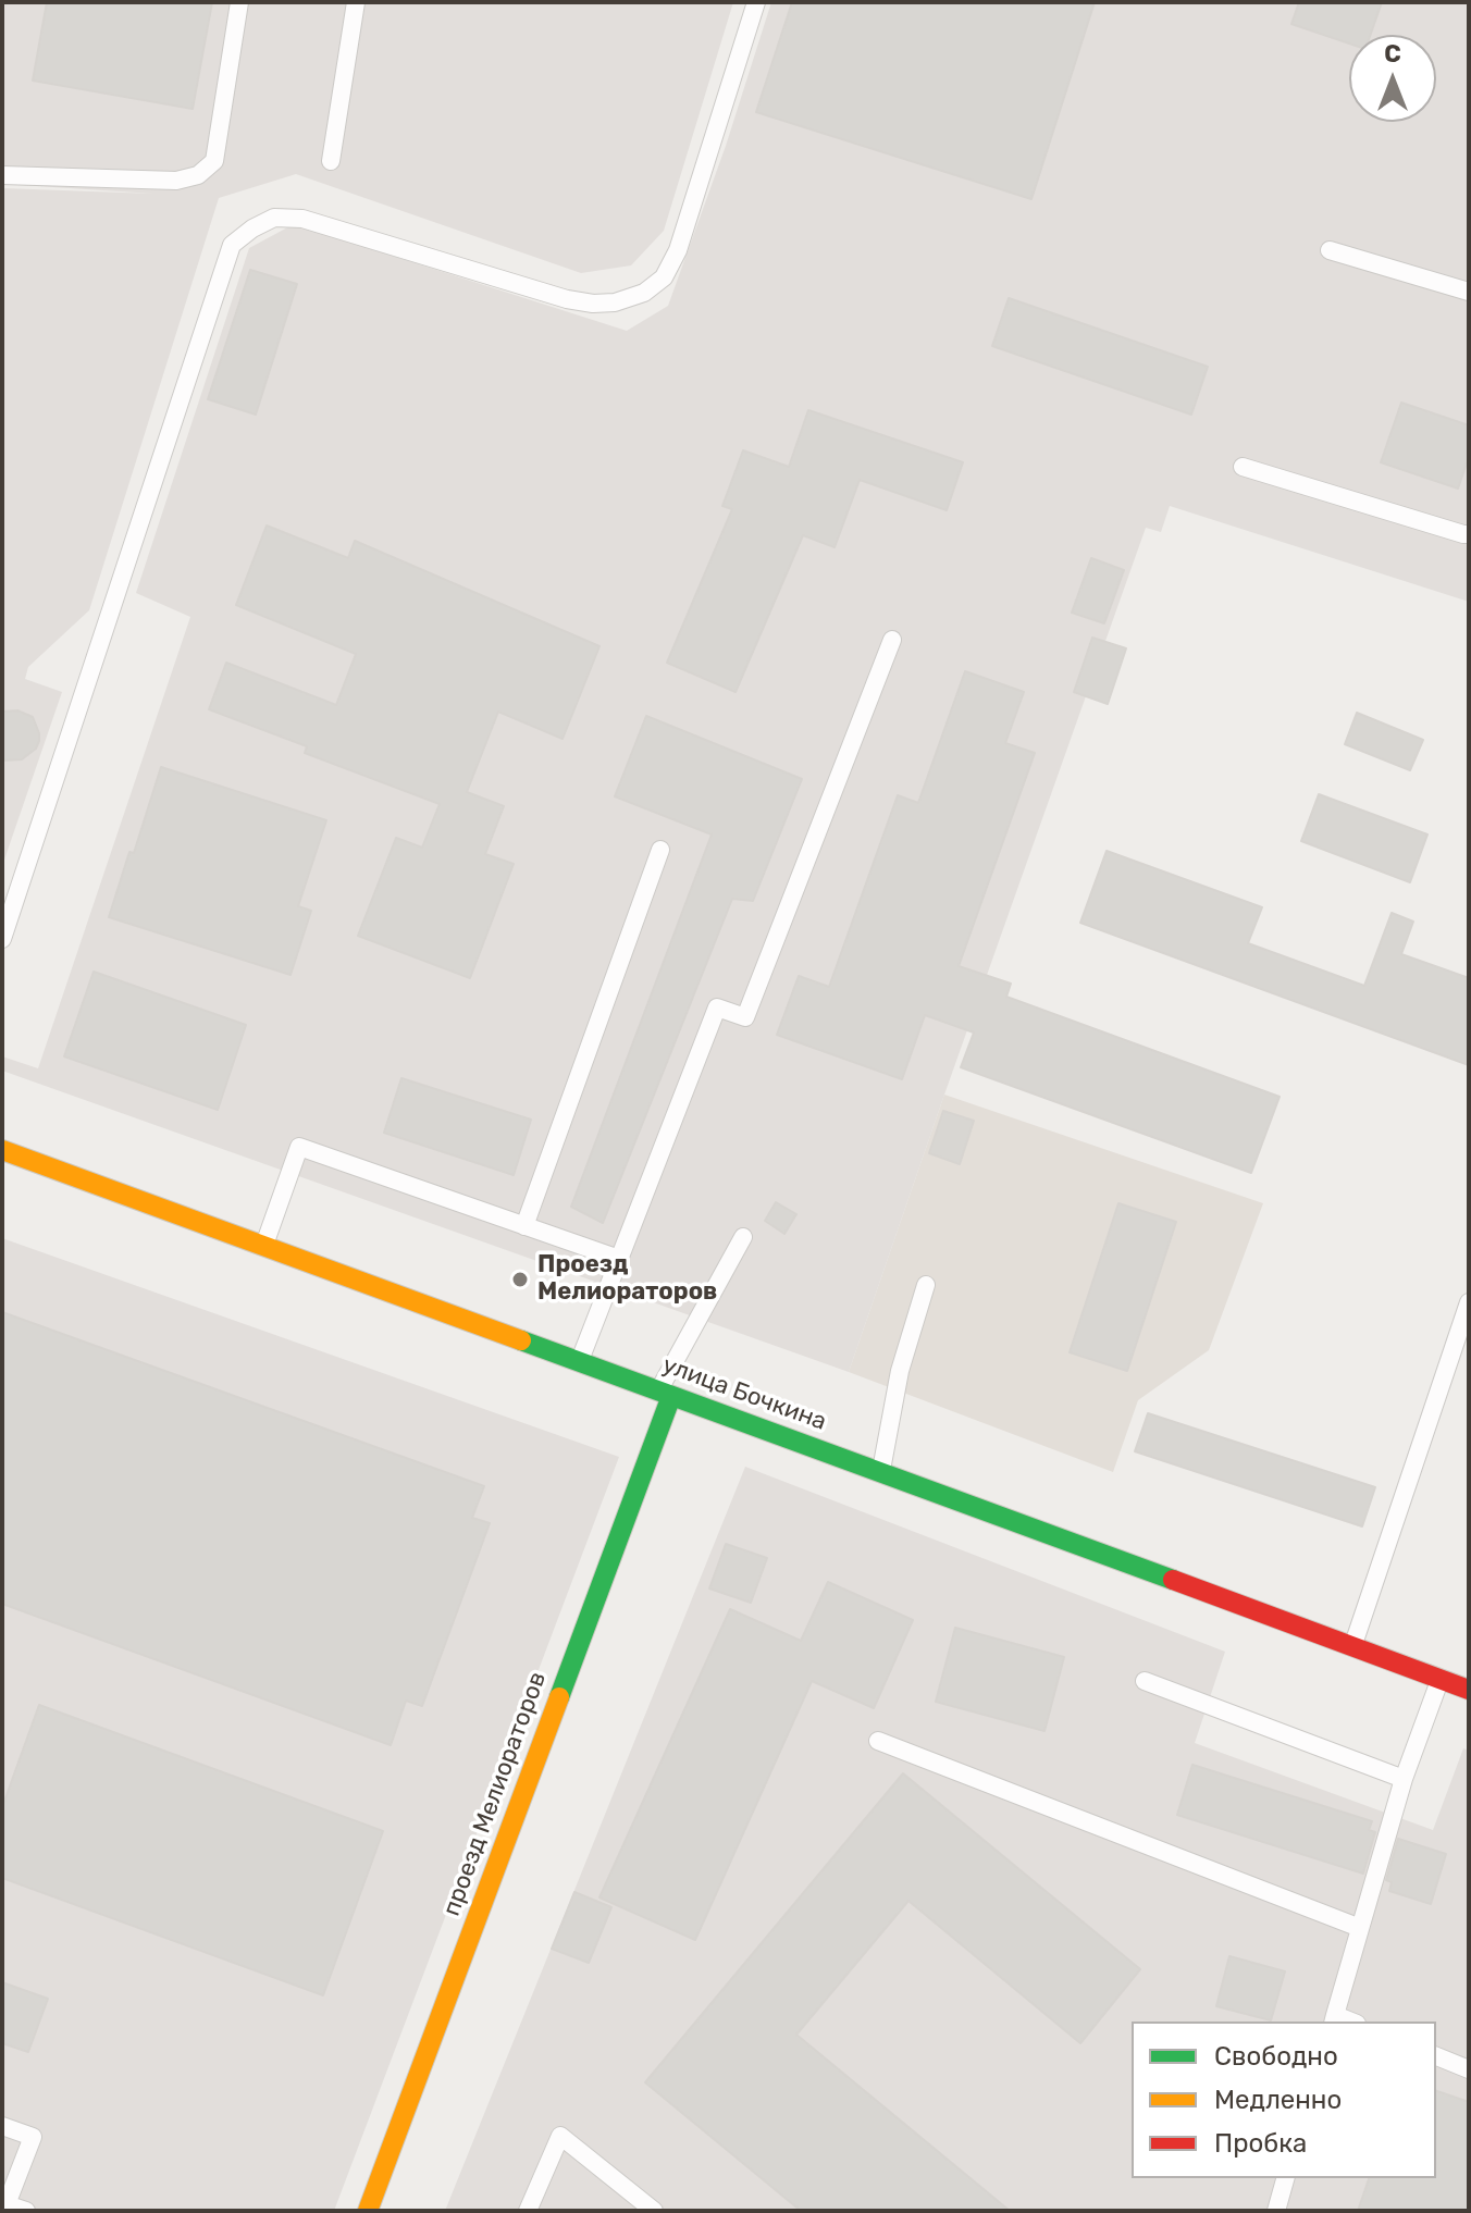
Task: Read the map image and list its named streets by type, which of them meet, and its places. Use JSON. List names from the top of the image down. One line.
{"streets":{"street":["улица Бочкина","проезд Мелиораторов"]},"crossings":[["улица Бочкина","проезд Мелиораторов"]],"places":["Проезд Мелиораторов"],"legend":["Свободно","Медленно","Пробка"],"north":"top"}
